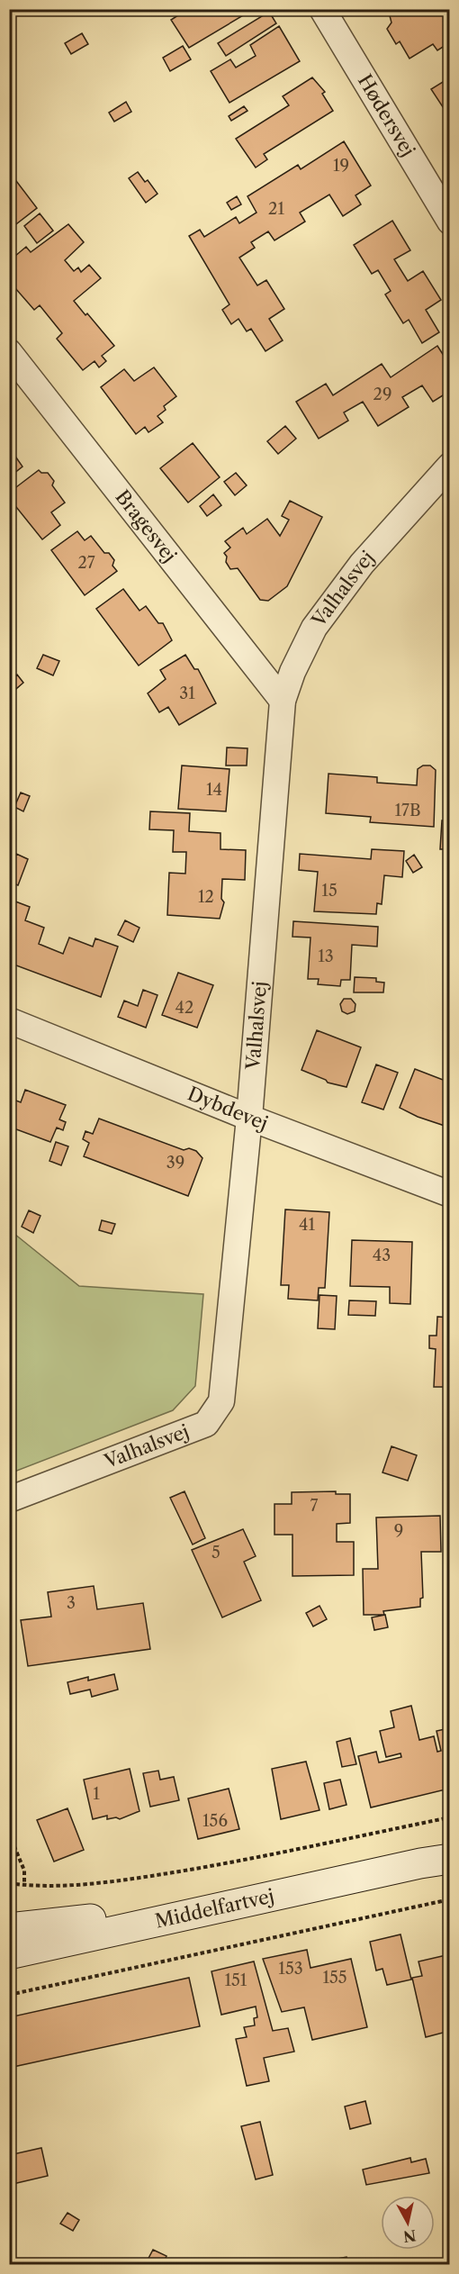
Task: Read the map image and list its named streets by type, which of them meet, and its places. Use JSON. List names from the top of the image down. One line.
{"streets":{"main road":["Middelfartvej"],"street":["Hødersvej","Bragesvej","Valhalsvej","Dybdevej"]},"crossings":[["Bragesvej","Valhalsvej"],["Valhalsvej","Dybdevej"]],"house_numbers":["19","21","29","27","31","14","17B","15","12","13","42","39","41","43","7","9","5","3","1","156","153","155","151"],"north":"bottom"}
